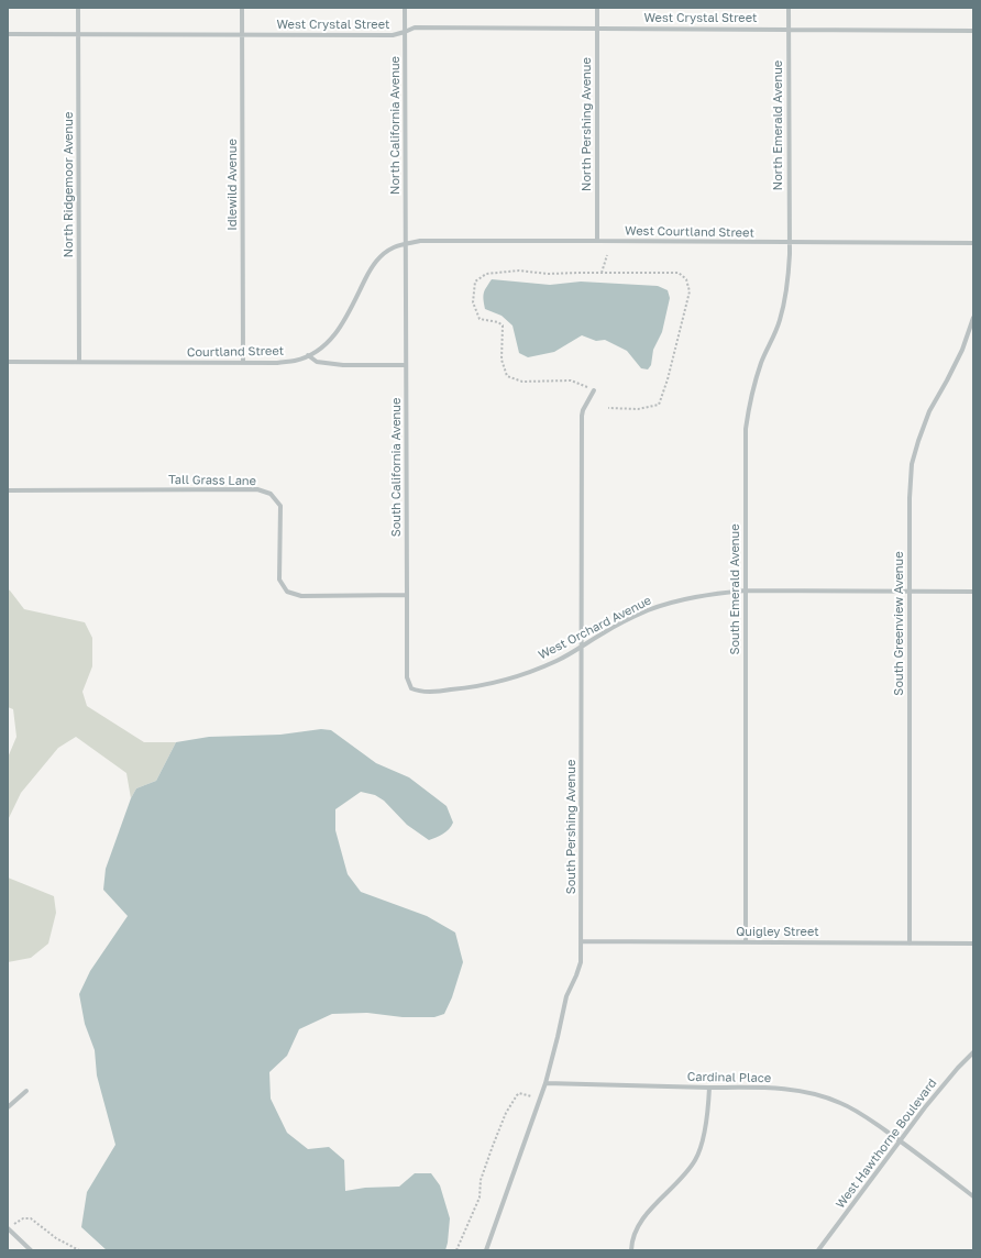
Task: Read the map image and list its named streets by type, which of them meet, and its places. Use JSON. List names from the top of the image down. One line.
{"streets":{"street":["West Crystal Street","North Pershing Avenue","North California Avenue","North Emerald Avenue","North Ridgemoor Avenue","Idlewild Avenue","West Courtland Street","Courtland Street","South California Avenue","Tall Grass Lane","South Emerald Avenue","South Greenview Avenue","West Orchard Avenue","South Pershing Avenue","Quigley Street","Cardinal Place","West Hawthorne Boulevard"]},"crossings":[["West Crystal Street","North Pershing Avenue"],["West Crystal Street","North California Avenue"],["West Crystal Street","North Emerald Avenue"],["West Crystal Street","North Ridgemoor Avenue"],["West Crystal Street","Idlewild Avenue"],["North Pershing Avenue","West Courtland Street"],["North California Avenue","West Courtland Street"],["North California Avenue","Courtland Street"],["North California Avenue","South California Avenue"],["North Emerald Avenue","West Courtland Street"],["North Emerald Avenue","South Emerald Avenue"],["North Ridgemoor Avenue","Courtland Street"],["Idlewild Avenue","Courtland Street"],["West Courtland Street","Courtland Street"],["West Courtland Street","South California Avenue"],["West Courtland Street","South Emerald Avenue"],["Courtland Street","South California Avenue"],["South California Avenue","Tall Grass Lane"],["South California Avenue","West Orchard Avenue"],["South Emerald Avenue","West Orchard Avenue"],["South Emerald Avenue","Quigley Street"],["South Greenview Avenue","West Orchard Avenue"],["South Greenview Avenue","Quigley Street"],["West Orchard Avenue","South Pershing Avenue"],["South Pershing Avenue","Quigley Street"],["South Pershing Avenue","Cardinal Place"],["Cardinal Place","West Hawthorne Boulevard"]]}
